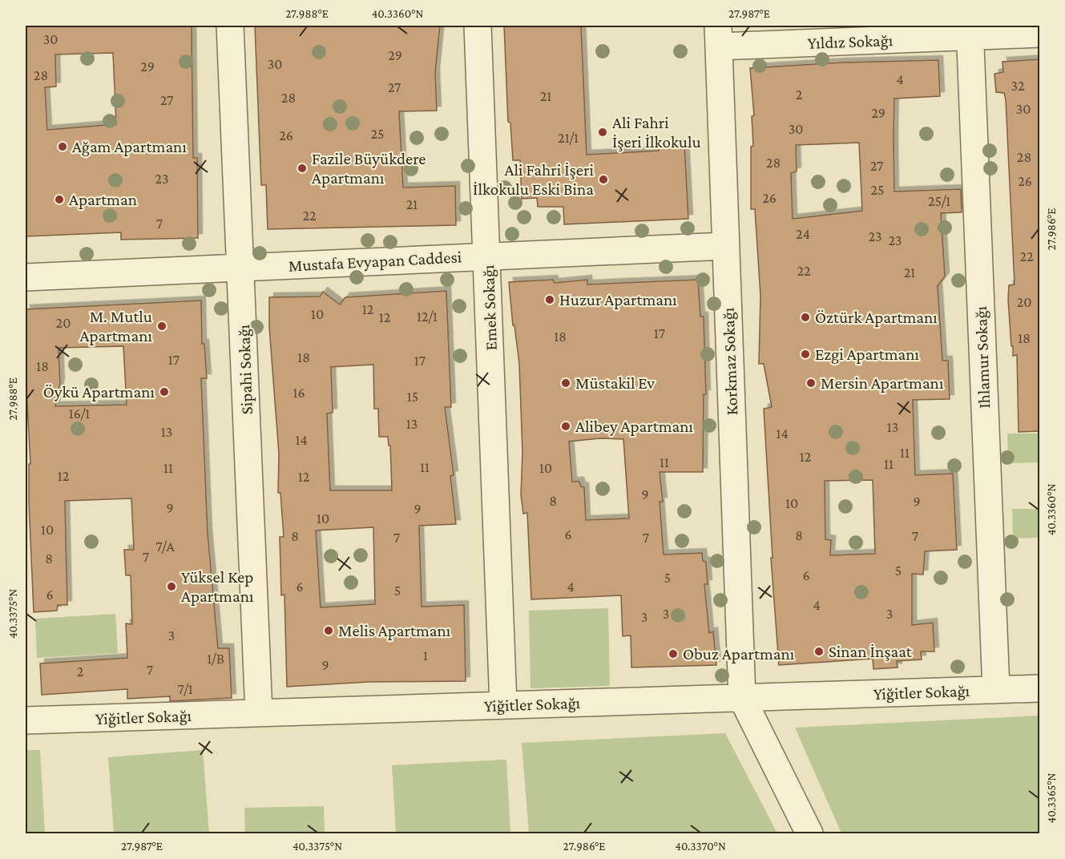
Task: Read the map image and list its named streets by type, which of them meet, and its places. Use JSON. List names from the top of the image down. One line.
{"streets":{"street":["Yıldız Sokağı","Mustafa Evyapan Caddesi","Emek Sokağı","Ihlamur Sokağı","Korkmaz Sokağı","Sipahi Sokağı","Yiğitler Sokağı"]},"crossings":[["Yıldız Sokağı","Ihlamur Sokağı"],["Yıldız Sokağı","Korkmaz Sokağı"],["Mustafa Evyapan Caddesi","Emek Sokağı"],["Mustafa Evyapan Caddesi","Korkmaz Sokağı"],["Mustafa Evyapan Caddesi","Sipahi Sokağı"],["Emek Sokağı","Yiğitler Sokağı"],["Ihlamur Sokağı","Yiğitler Sokağı"],["Korkmaz Sokağı","Yiğitler Sokağı"],["Sipahi Sokağı","Yiğitler Sokağı"]],"places":["Ali Fahri İşeri İlkokulu","Ağam Apartmanı","Fazile Büyükdere Apartmanı","Ali Fahri İşeri İlkokulu Eski Bina","Apartman","Huzur Apartmanı","Öztürk Apartmanı","M. Mutlu Apartmanı","Ezgi Apartmanı","Müstakil Ev","Mersin Apartmanı","Öykü Apartmanı","Alibey Apartmanı","Yüksel Kep Apartmanı","Melis Apartmanı","Sinan İnşaat","Obuz Apartmanı"],"house_numbers":["30","29","30","29","28","4","32","27","2","21","28","27","30","29","30","25","26","21/1","28","28","27","23","26","25","26","25/1","21","22","7","24","23","23","22","22","21","20","12","10","12/1","12","20","17","18","18","18","17","17","18","16","15","16/1","13","13","13","14","14","11","12","11","11","11","11","10","12","12","9","8","9","10","9","9","10","10","6","8","8","7","7","7","7/A","7","8","5","6","5","6","4","5","6","4","3","3","3","3","1","1/B","9","7","2","7/1"],"coordinates":["27.988°E","40.3360°N","27.987°E","27.986°E","40.3375°N","40.3365°N","40.3370°N"]}
